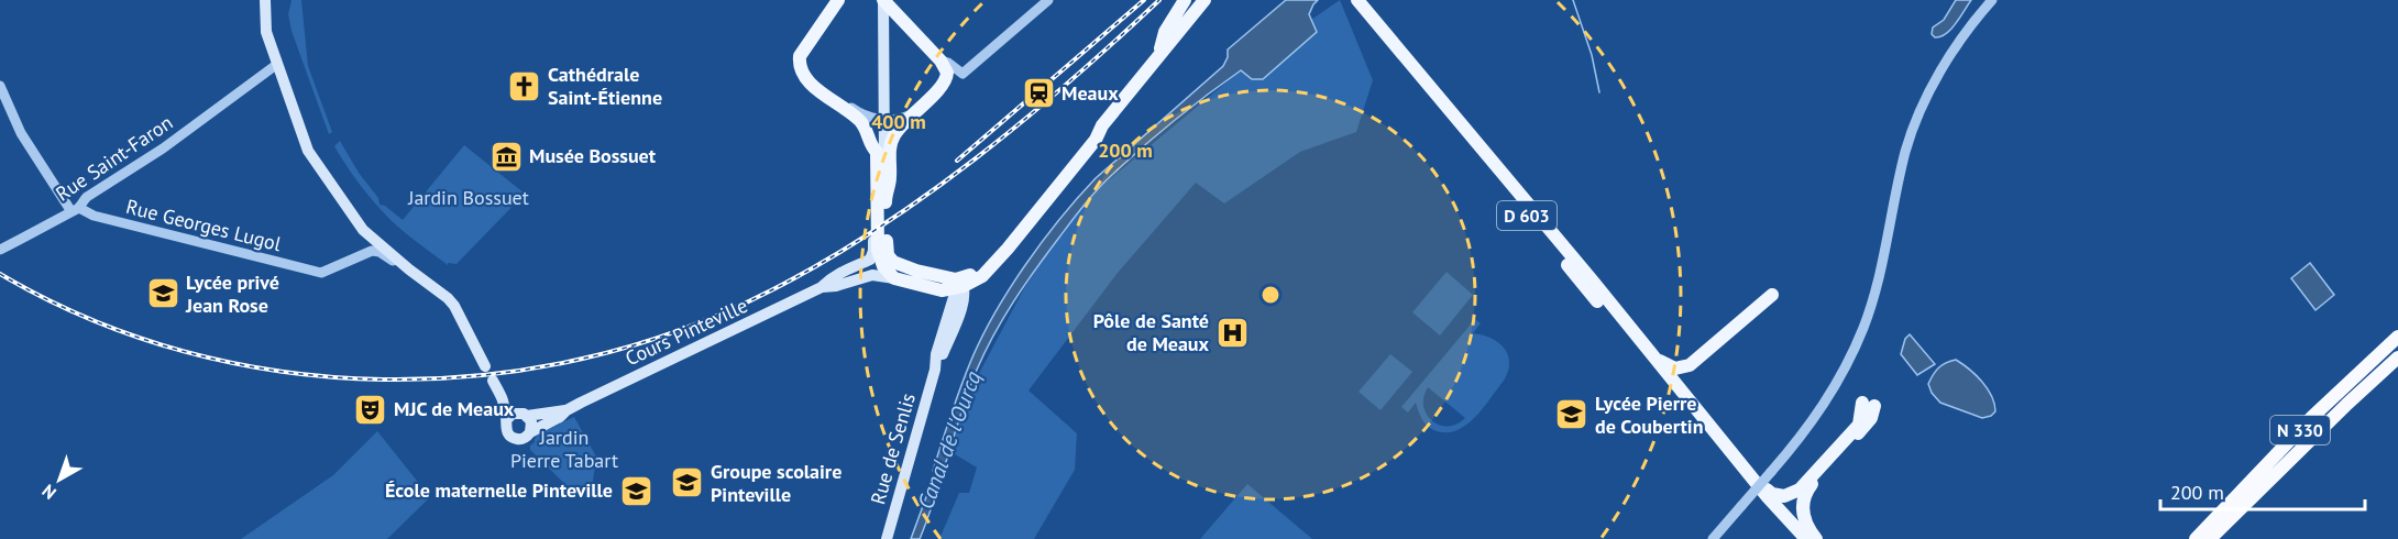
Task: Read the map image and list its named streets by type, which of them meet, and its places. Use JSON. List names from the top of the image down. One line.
{"streets":{"highway":["N 330"],"main road":["D 603","Cours Pinteville","Rue de Senlis"],"street":["Rue Saint-Faron","Rue Georges Lugol"]},"crossings":[["Rue Saint-Faron","Rue Georges Lugol"]],"water":["Canal de l'Ourcq"],"parks":["Jardin Bossuet","Jardin Pierre Tabart"],"places":{"church":["Cathédrale Saint-Étienne"],"station":["Meaux"],"museum":["Musée Bossuet"],"school or university":["Lycée privé Jean Rose","Lycée Pierre de Coubertin","Groupe scolaire Pinteville","École maternelle Pinteville"],"hospital":["Pôle de Santé de Meaux"],"theatre":["MJC de Meaux"]},"scale_bar":"200 m","north":"bottom left","rings":["400 m","200 m"]}
